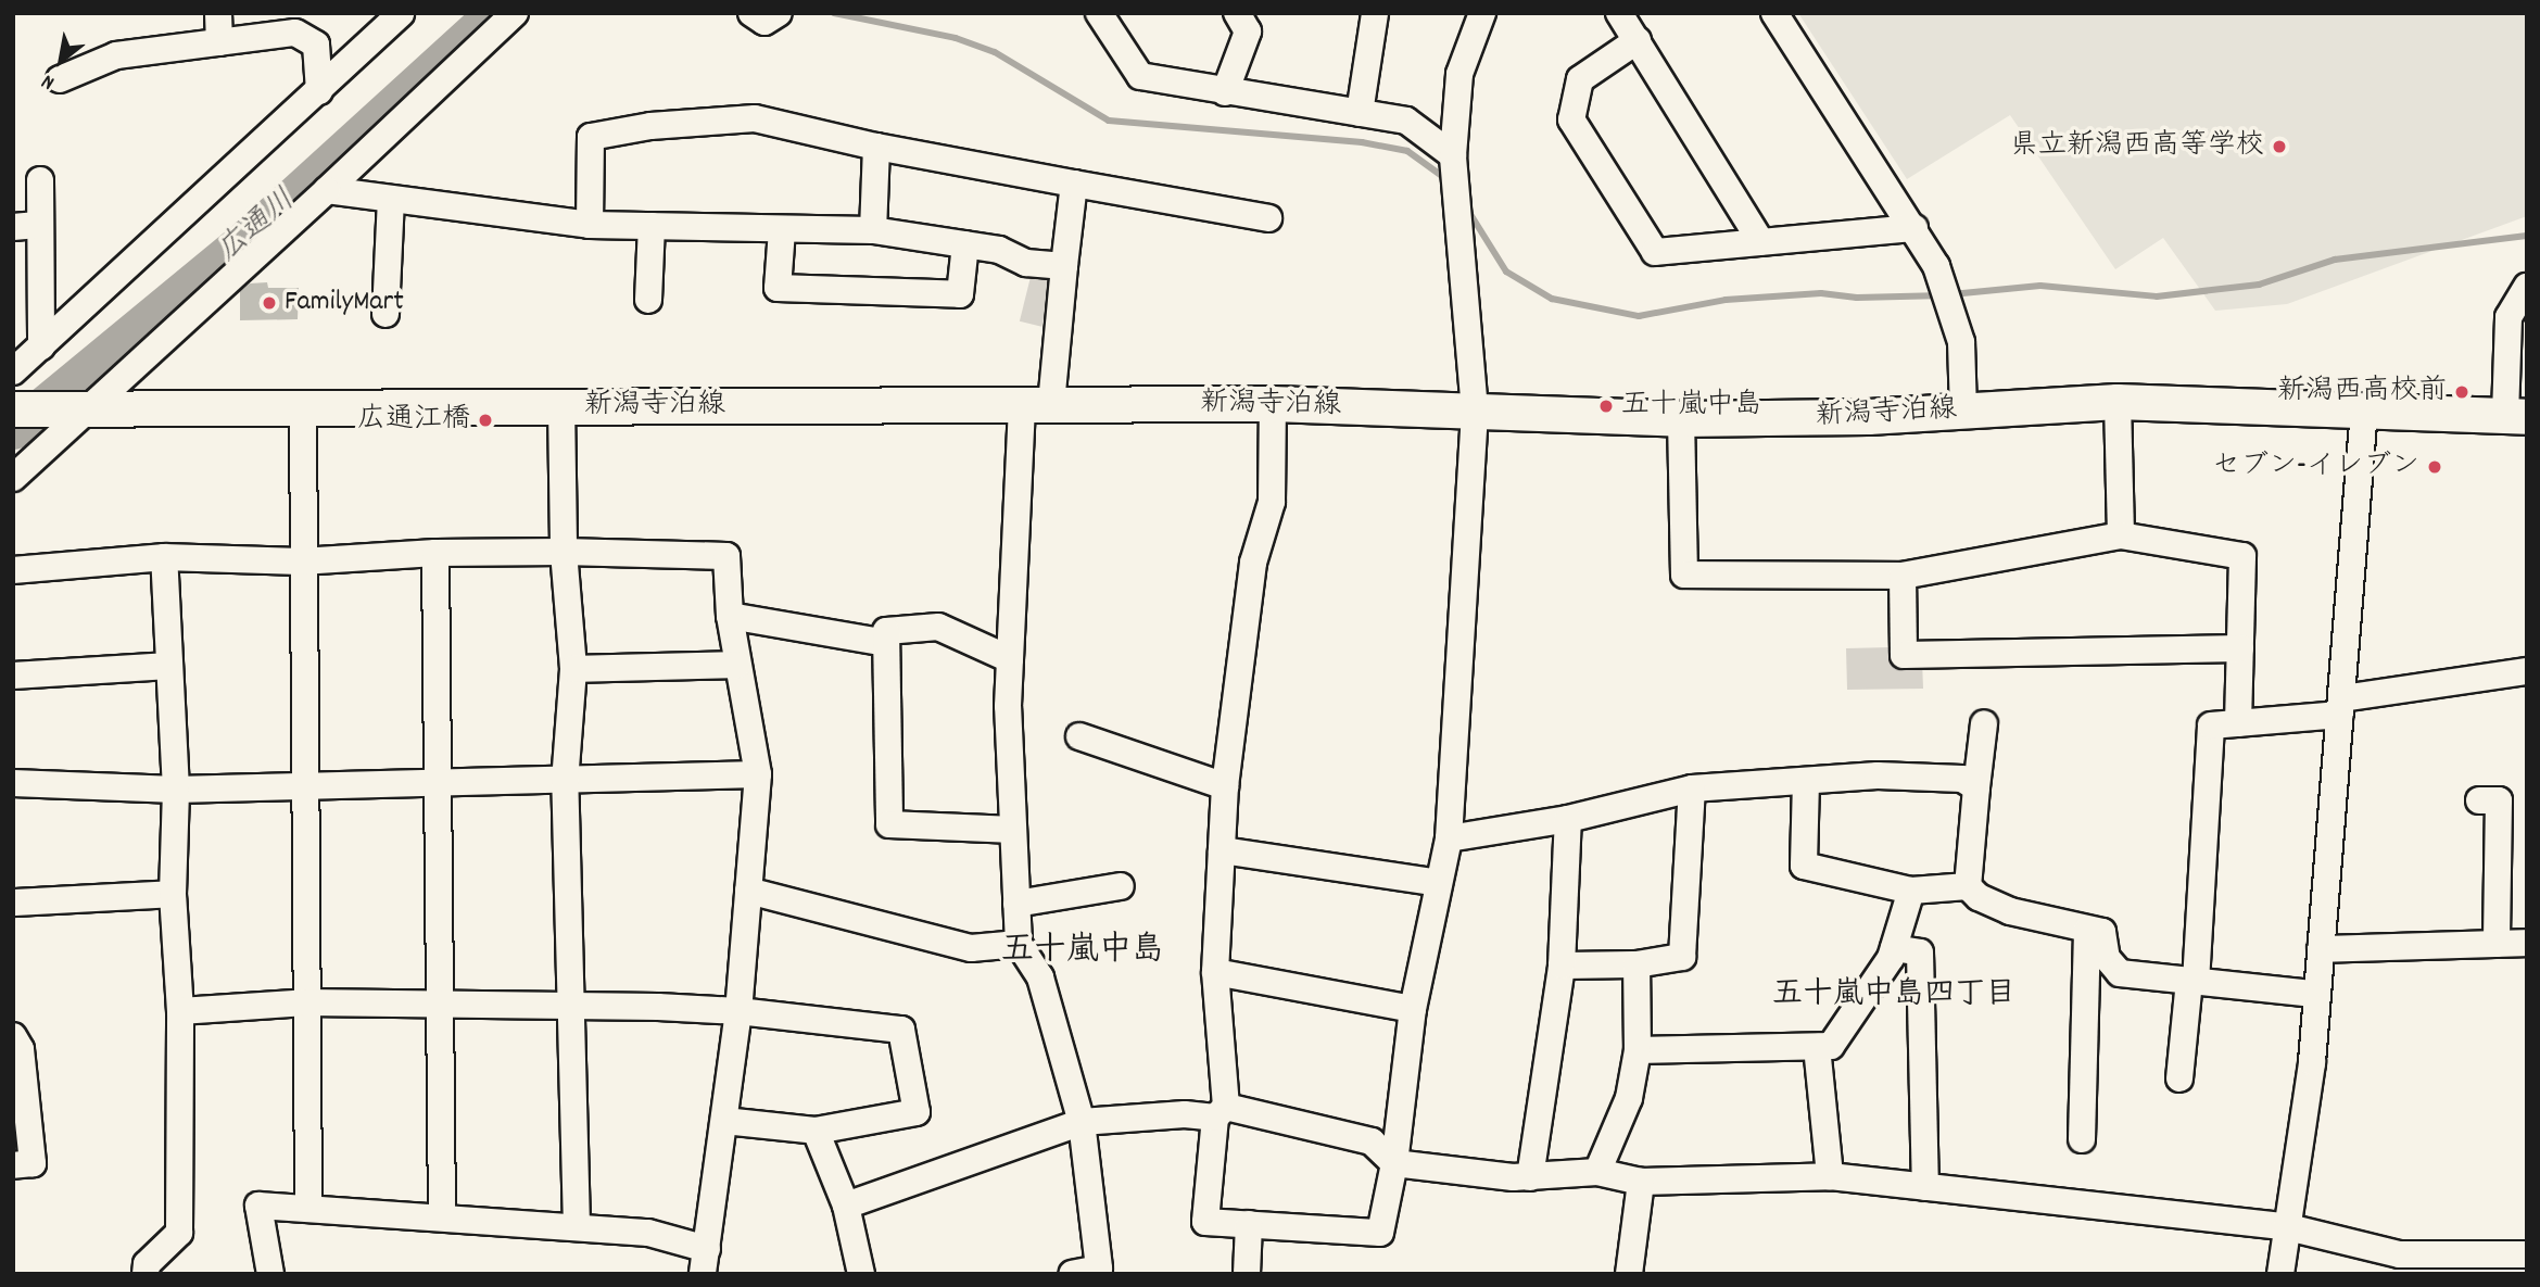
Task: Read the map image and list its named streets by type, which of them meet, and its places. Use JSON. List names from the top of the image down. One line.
{"streets":{"main road":["新潟寺泊線"]},"districts":["五十嵐中島","五十嵐中島四丁目"],"water":["広通川"],"places":["県立新潟西高等学校","FamilyMart","新潟西高校前","五十嵐中島","広通江橋","セブン-イレブン"],"north":"bottom left"}
